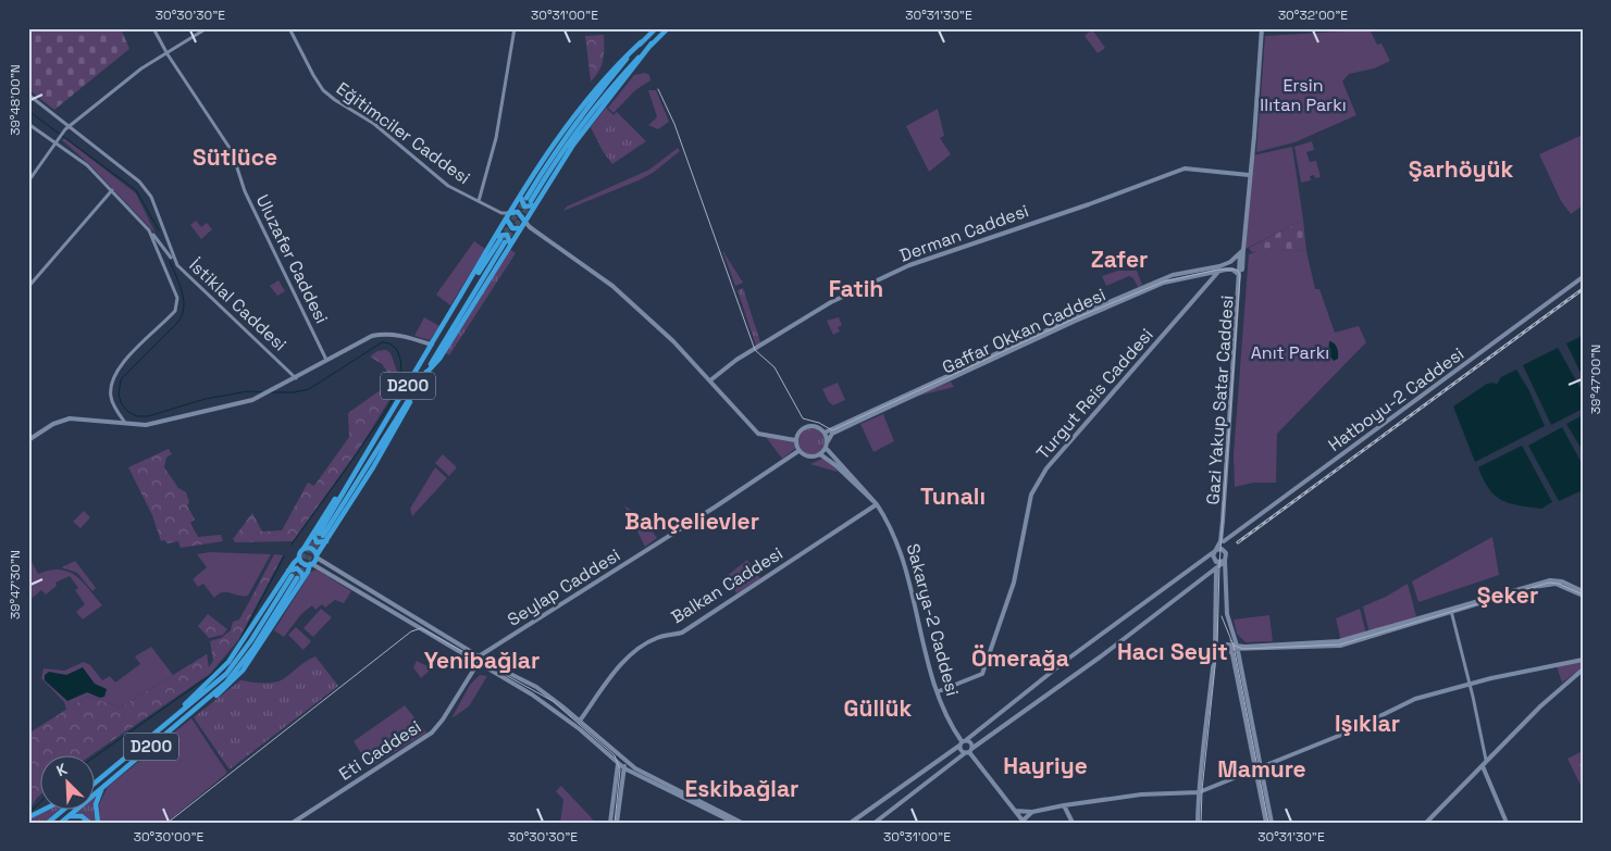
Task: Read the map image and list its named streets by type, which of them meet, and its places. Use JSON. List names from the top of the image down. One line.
{"streets":{"highway":["D200"],"main road":["Derman Caddesi","Gaffar Okkan Caddesi","Turgut Reis Caddesi","Hatboyu-2 Caddesi","Gazi Yakup Satar Caddesi","Balkan Caddesi","Seylap Caddesi","Sakarya-2 Caddesi","Eti Caddesi"],"street":["Eğitimciler Caddesi","Uluzafer Caddesi","İstiklal Caddesi"]},"crossings":[["Derman Caddesi","Gazi Yakup Satar Caddesi"],["Gaffar Okkan Caddesi","Turgut Reis Caddesi"],["Gaffar Okkan Caddesi","Gazi Yakup Satar Caddesi"],["Gaffar Okkan Caddesi","Seylap Caddesi"],["Gaffar Okkan Caddesi","Sakarya-2 Caddesi"],["Turgut Reis Caddesi","Sakarya-2 Caddesi"],["Hatboyu-2 Caddesi","Gazi Yakup Satar Caddesi"],["Balkan Caddesi","Sakarya-2 Caddesi"],["Seylap Caddesi","Sakarya-2 Caddesi"],["Seylap Caddesi","Eti Caddesi"]],"districts":["Sütlüce","Şarhöyük","Zafer","Fatih","Tunalı","Bahçelievler","Şeker","Hacı Seyit","Ömerağa","Yenibağlar","Güllük","Işıklar","Hayriye","Mamure","Eskibağlar"],"parks":["Ersin Ilıtan Parkı","Anıt Parkı"],"north":"top left","coordinates":["30°30'30\"E","30°31'00\"E","30°31'30\"E","30°32'00\"E","39°48'00\"N","39°47'00\"N","39°47'30\"N","30°30'00\"E"]}
